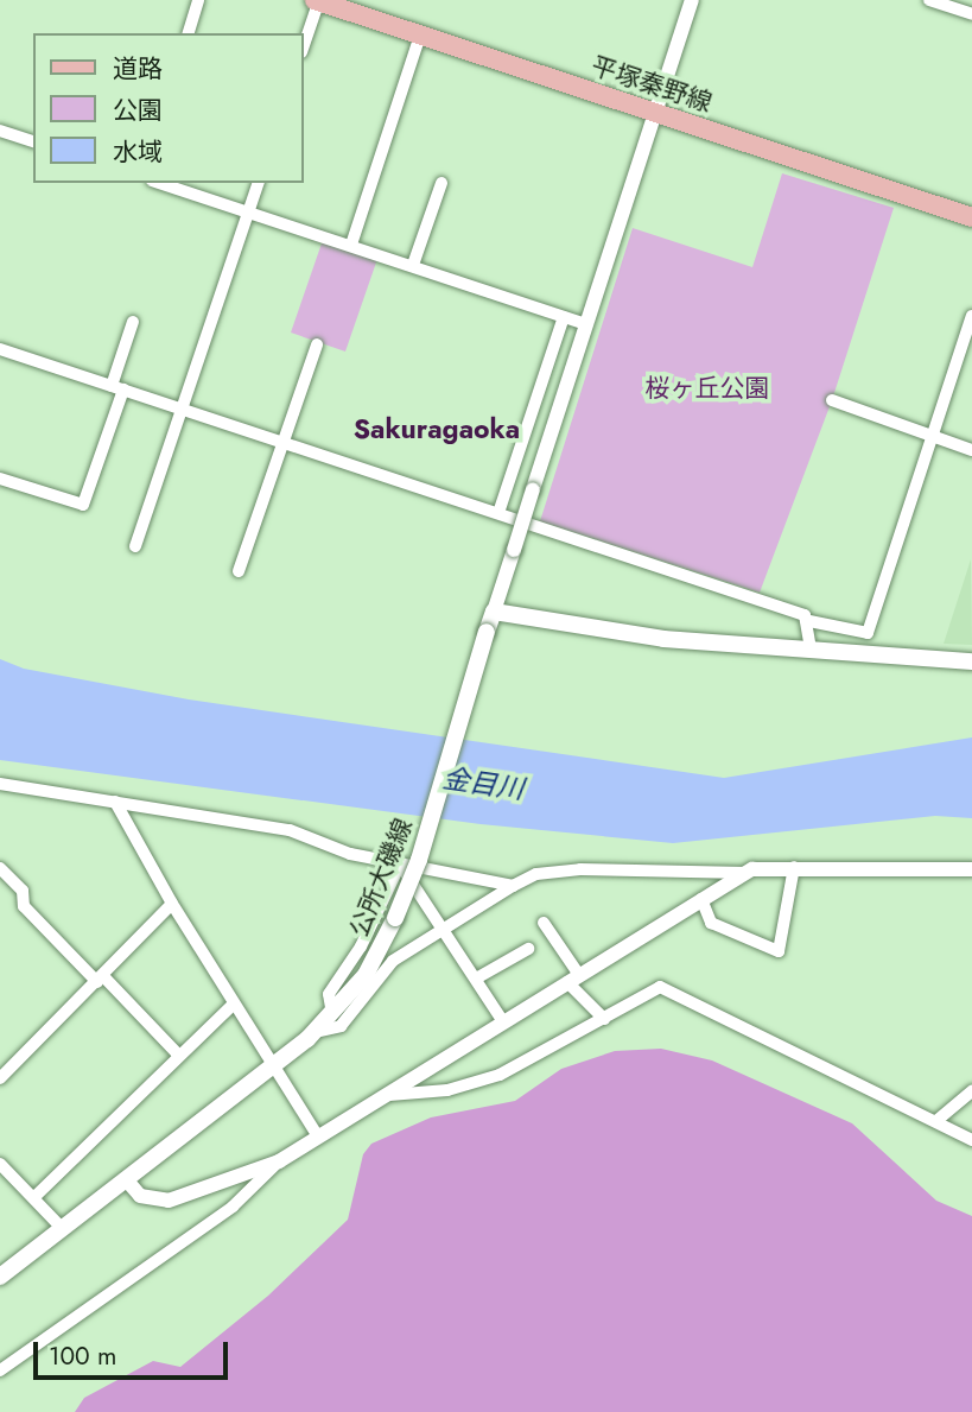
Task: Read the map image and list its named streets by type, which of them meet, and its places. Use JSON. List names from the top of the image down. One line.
{"streets":{"main road":["平塚秦野線","公所大磯線"]},"districts":["Sakuragaoka"],"water":["金目川"],"parks":["桜ヶ丘公園"],"legend":["道路","公園","水域"],"scale_bar":"100 m"}
